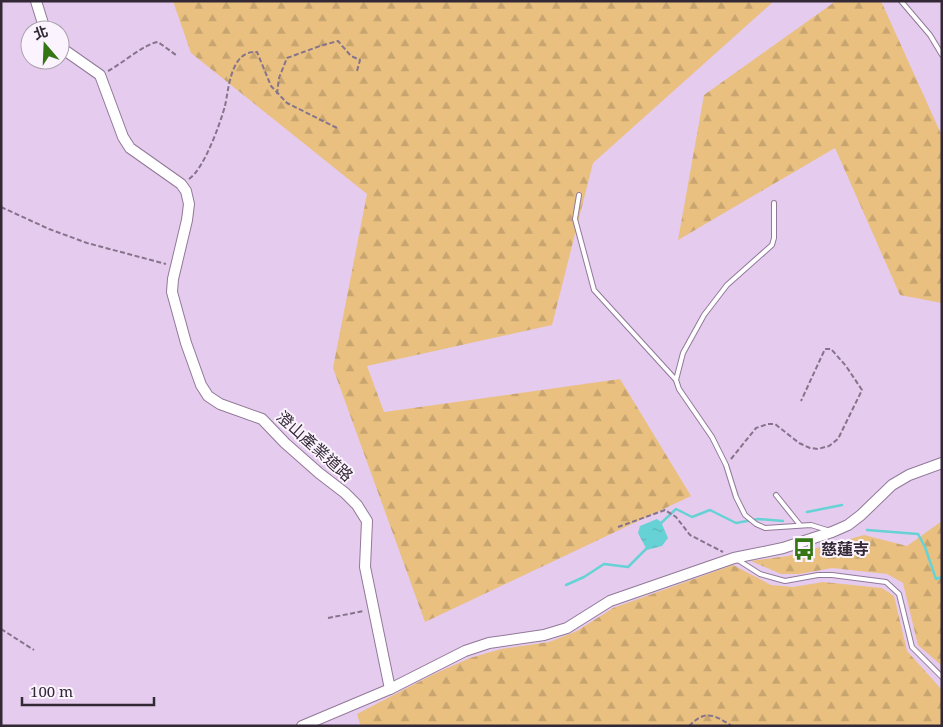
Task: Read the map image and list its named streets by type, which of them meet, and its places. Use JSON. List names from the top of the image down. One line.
{"streets":{"street":["澄山產業道路"]},"places":{"bus stop":["慈蓮寺"]},"scale_bar":"100 m","north":"top"}
